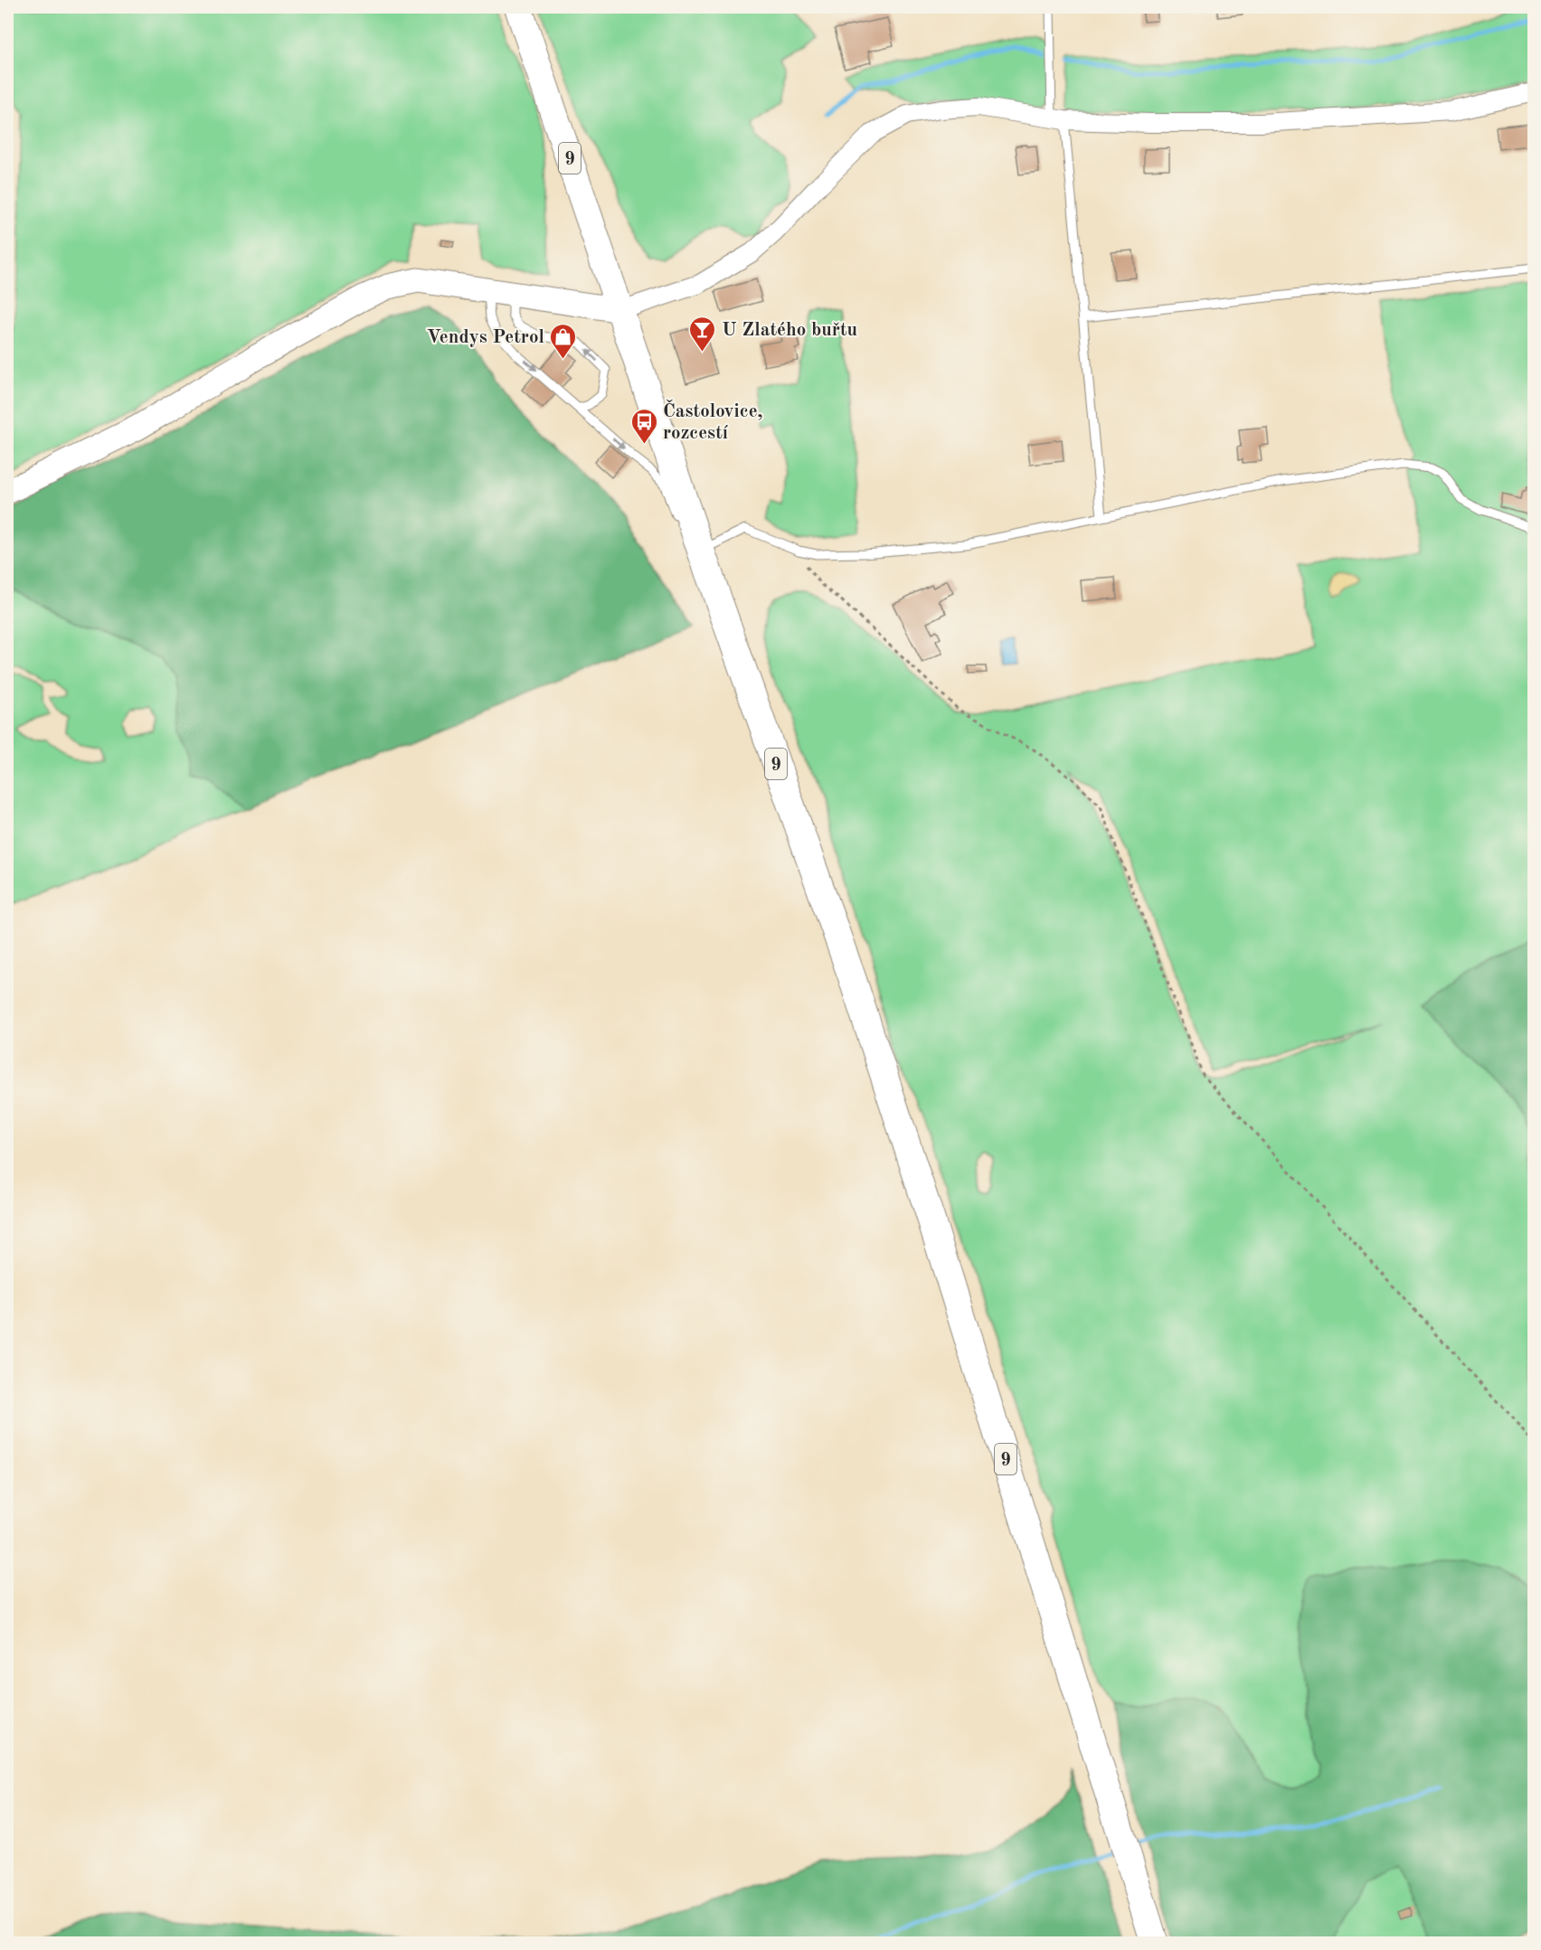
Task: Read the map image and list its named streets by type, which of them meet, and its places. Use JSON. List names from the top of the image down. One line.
{"streets":{"main road":["9"]},"places":{"bar":["U Zlatého buřtu"],"shop":["Vendys Petrol"],"bus stop":["Častolovice, rozcestí"]}}
